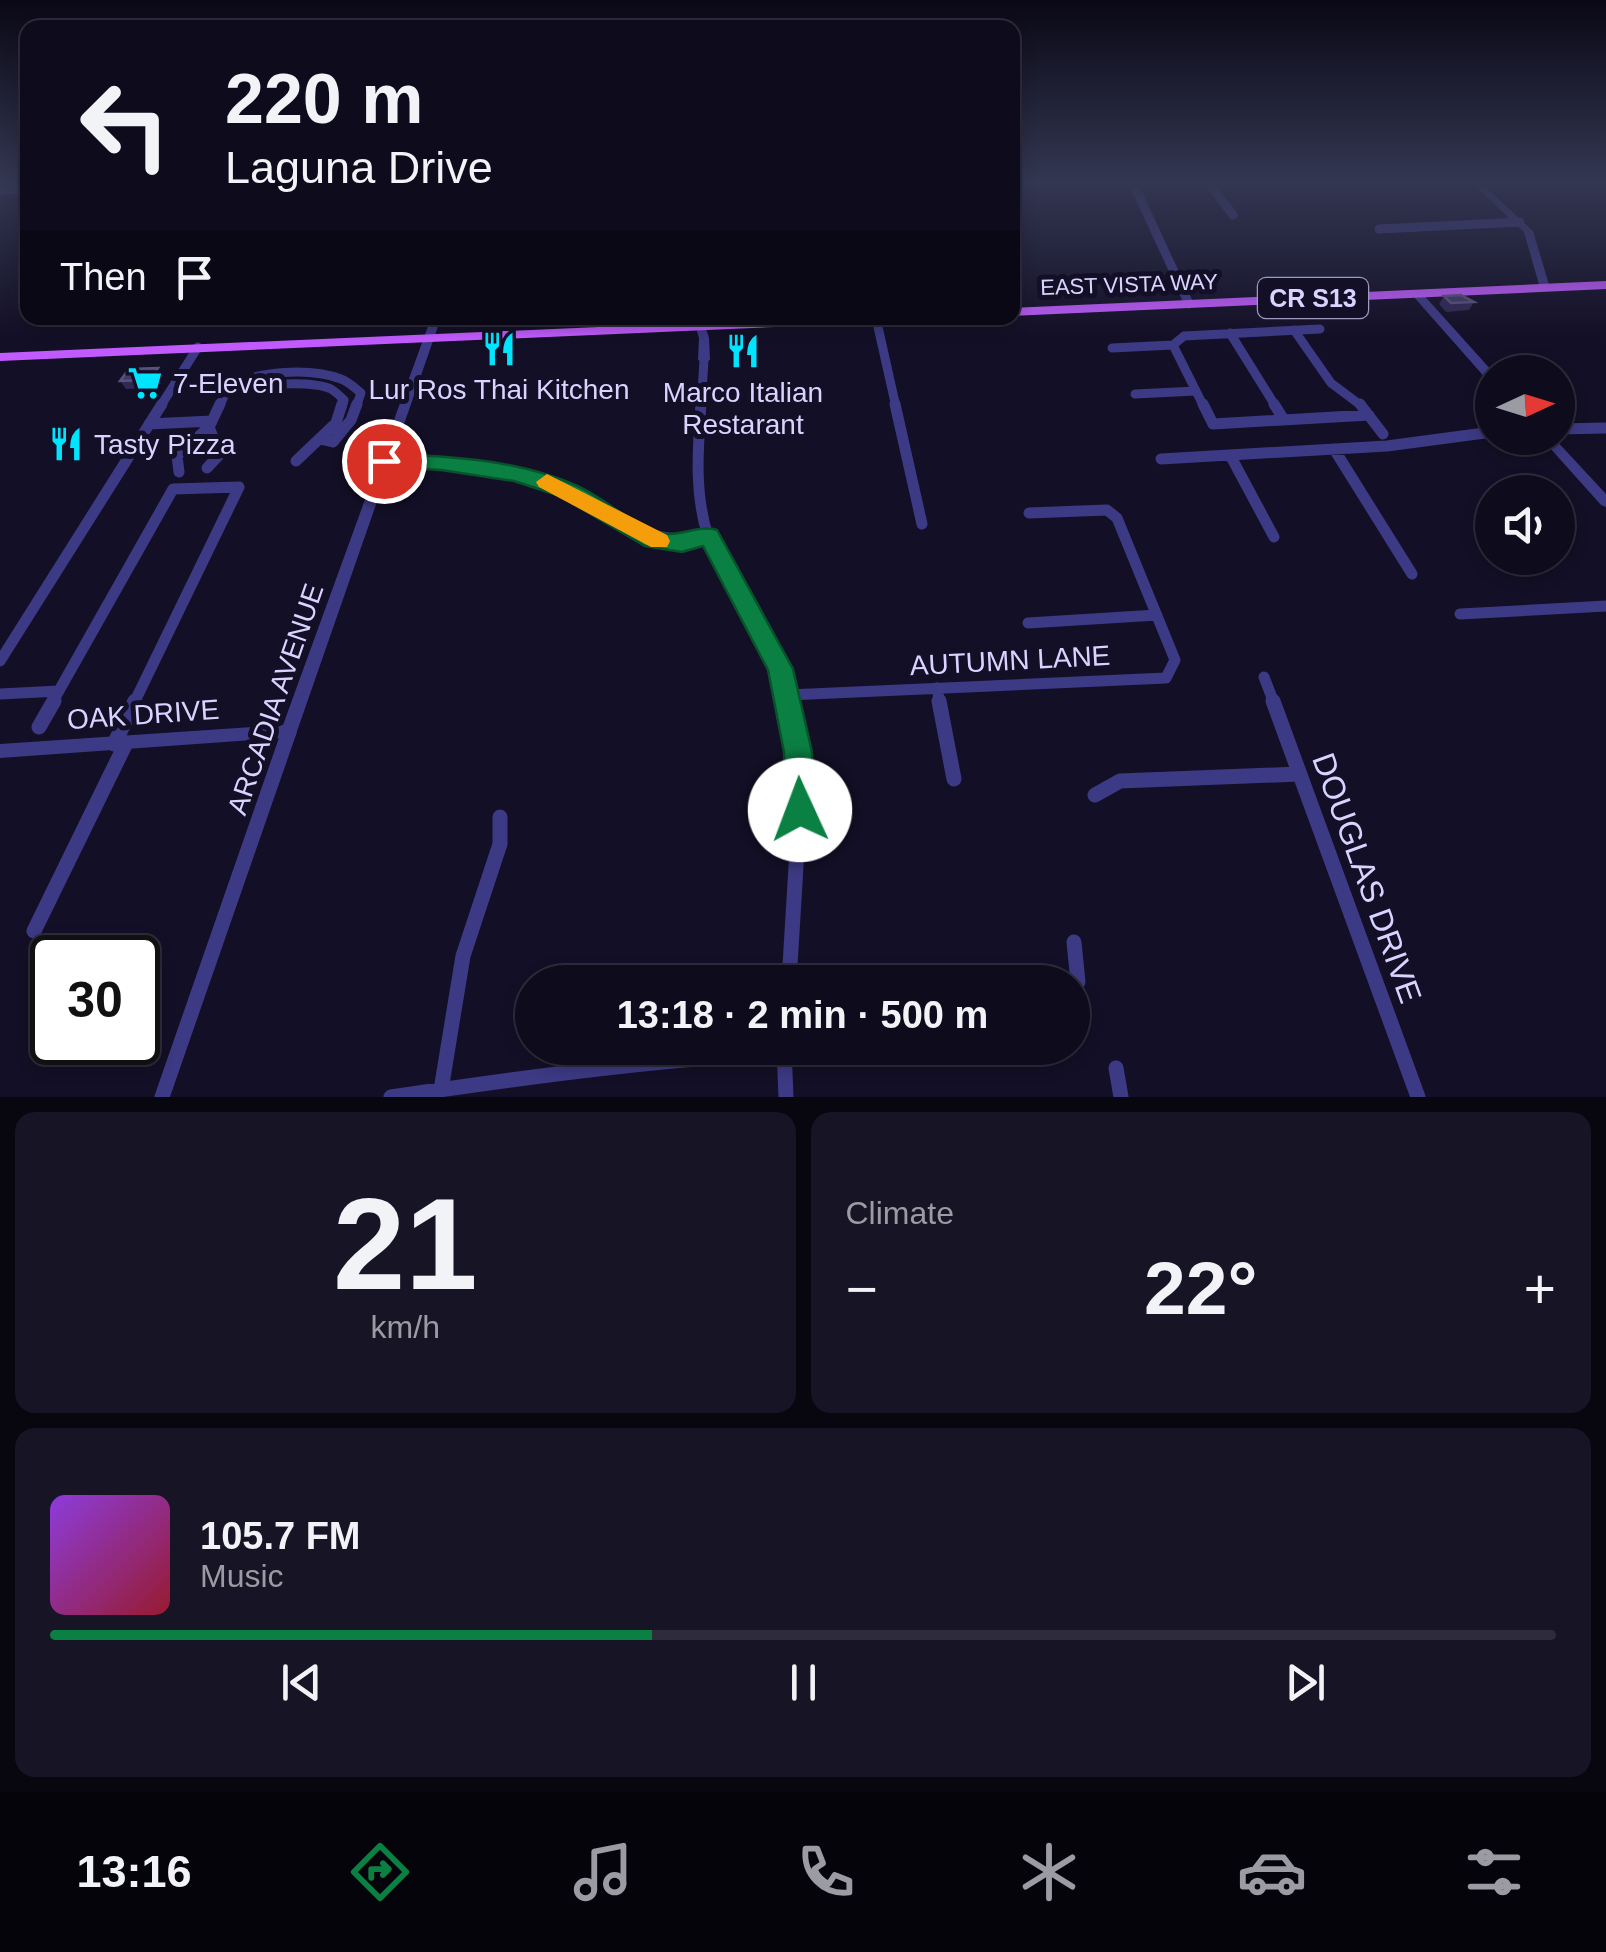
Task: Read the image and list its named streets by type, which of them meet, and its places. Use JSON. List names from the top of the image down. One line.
{"streets":{"main road":["EAST VISTA WAY","CR S13"],"street":["AUTUMN LANE","ARCADIA AVENUE","OAK DRIVE","DOUGLAS DRIVE"]},"crossings":[["ARCADIA AVENUE","OAK DRIVE"]],"places":{"restaurant":["Lur Ros Thai Kitchen","Marco Italian Restarant","Tasty Pizza"],"supermarket":["7-Eleven"]},"north":"right","page":{"turn":["220 m","Laguna Drive"],"then":"Then","limit":"30","trip":"13:18 · 2 min · 500 m","tile":[["21","km/h"],"Climate"],"heat":["−","22°","+"],"song":["105.7 FM","Music"],"tabs":"13:16"}}
